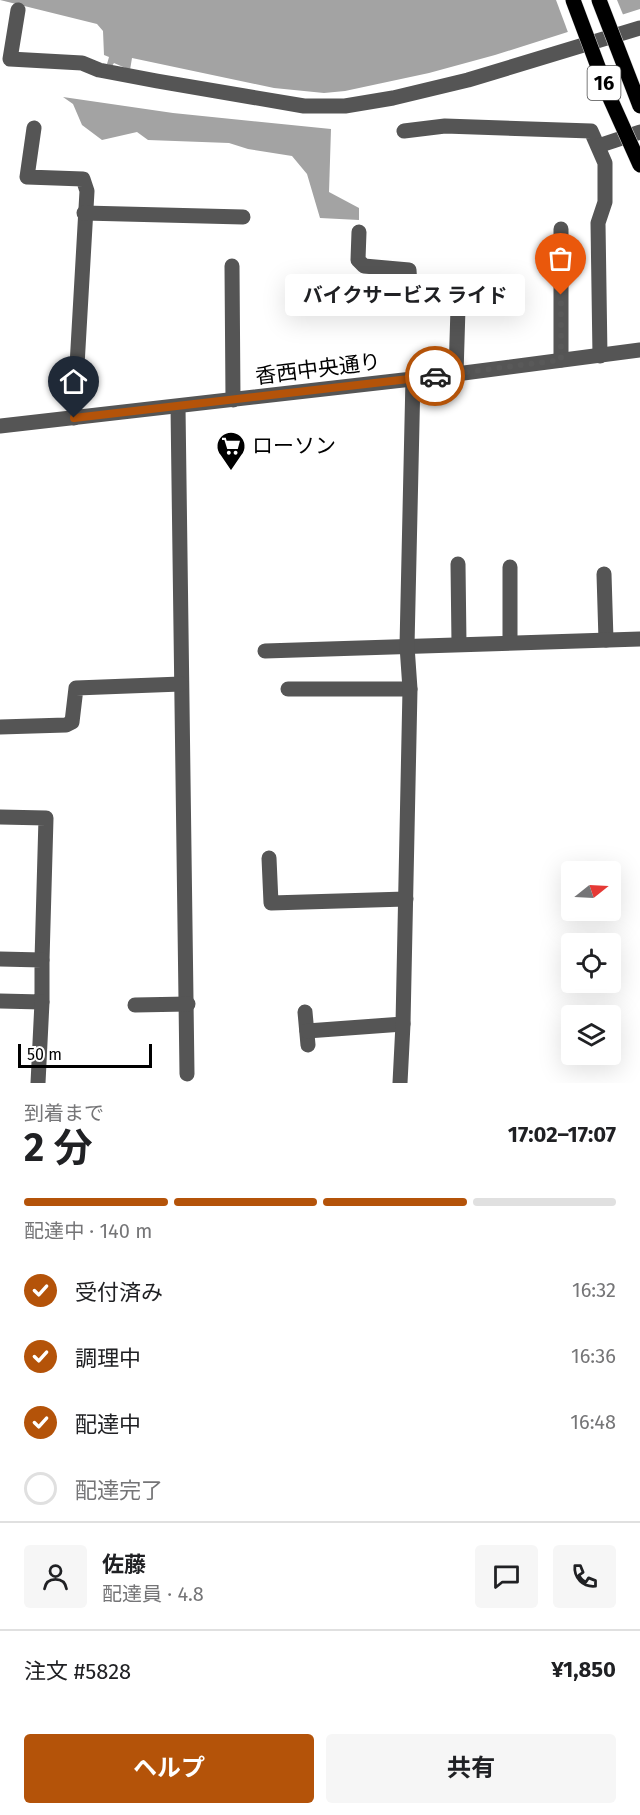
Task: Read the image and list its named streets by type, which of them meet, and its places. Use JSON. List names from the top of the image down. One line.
{"streets":{"main road":["16"],"street":["香西中央通り"]},"places":{"other":["バイクサービス ライド"],"supermarket":["ローソン"]},"scale_bar":"50 m","north":"right","page":{"bubble":"バイクサービス ライド","scale":"50 m","heading":["2 分","到着まで","17:02–17:07"],"panel":["佐藤","配達員 · 4.8","注文 #5828","¥1,850"],"bar":"配達中 · 140 m","list":[["受付済み","16:32"],["調理中","16:36"],["配達中","16:48"],"配達完了"],"buttons":["ヘルプ","共有"]}}
